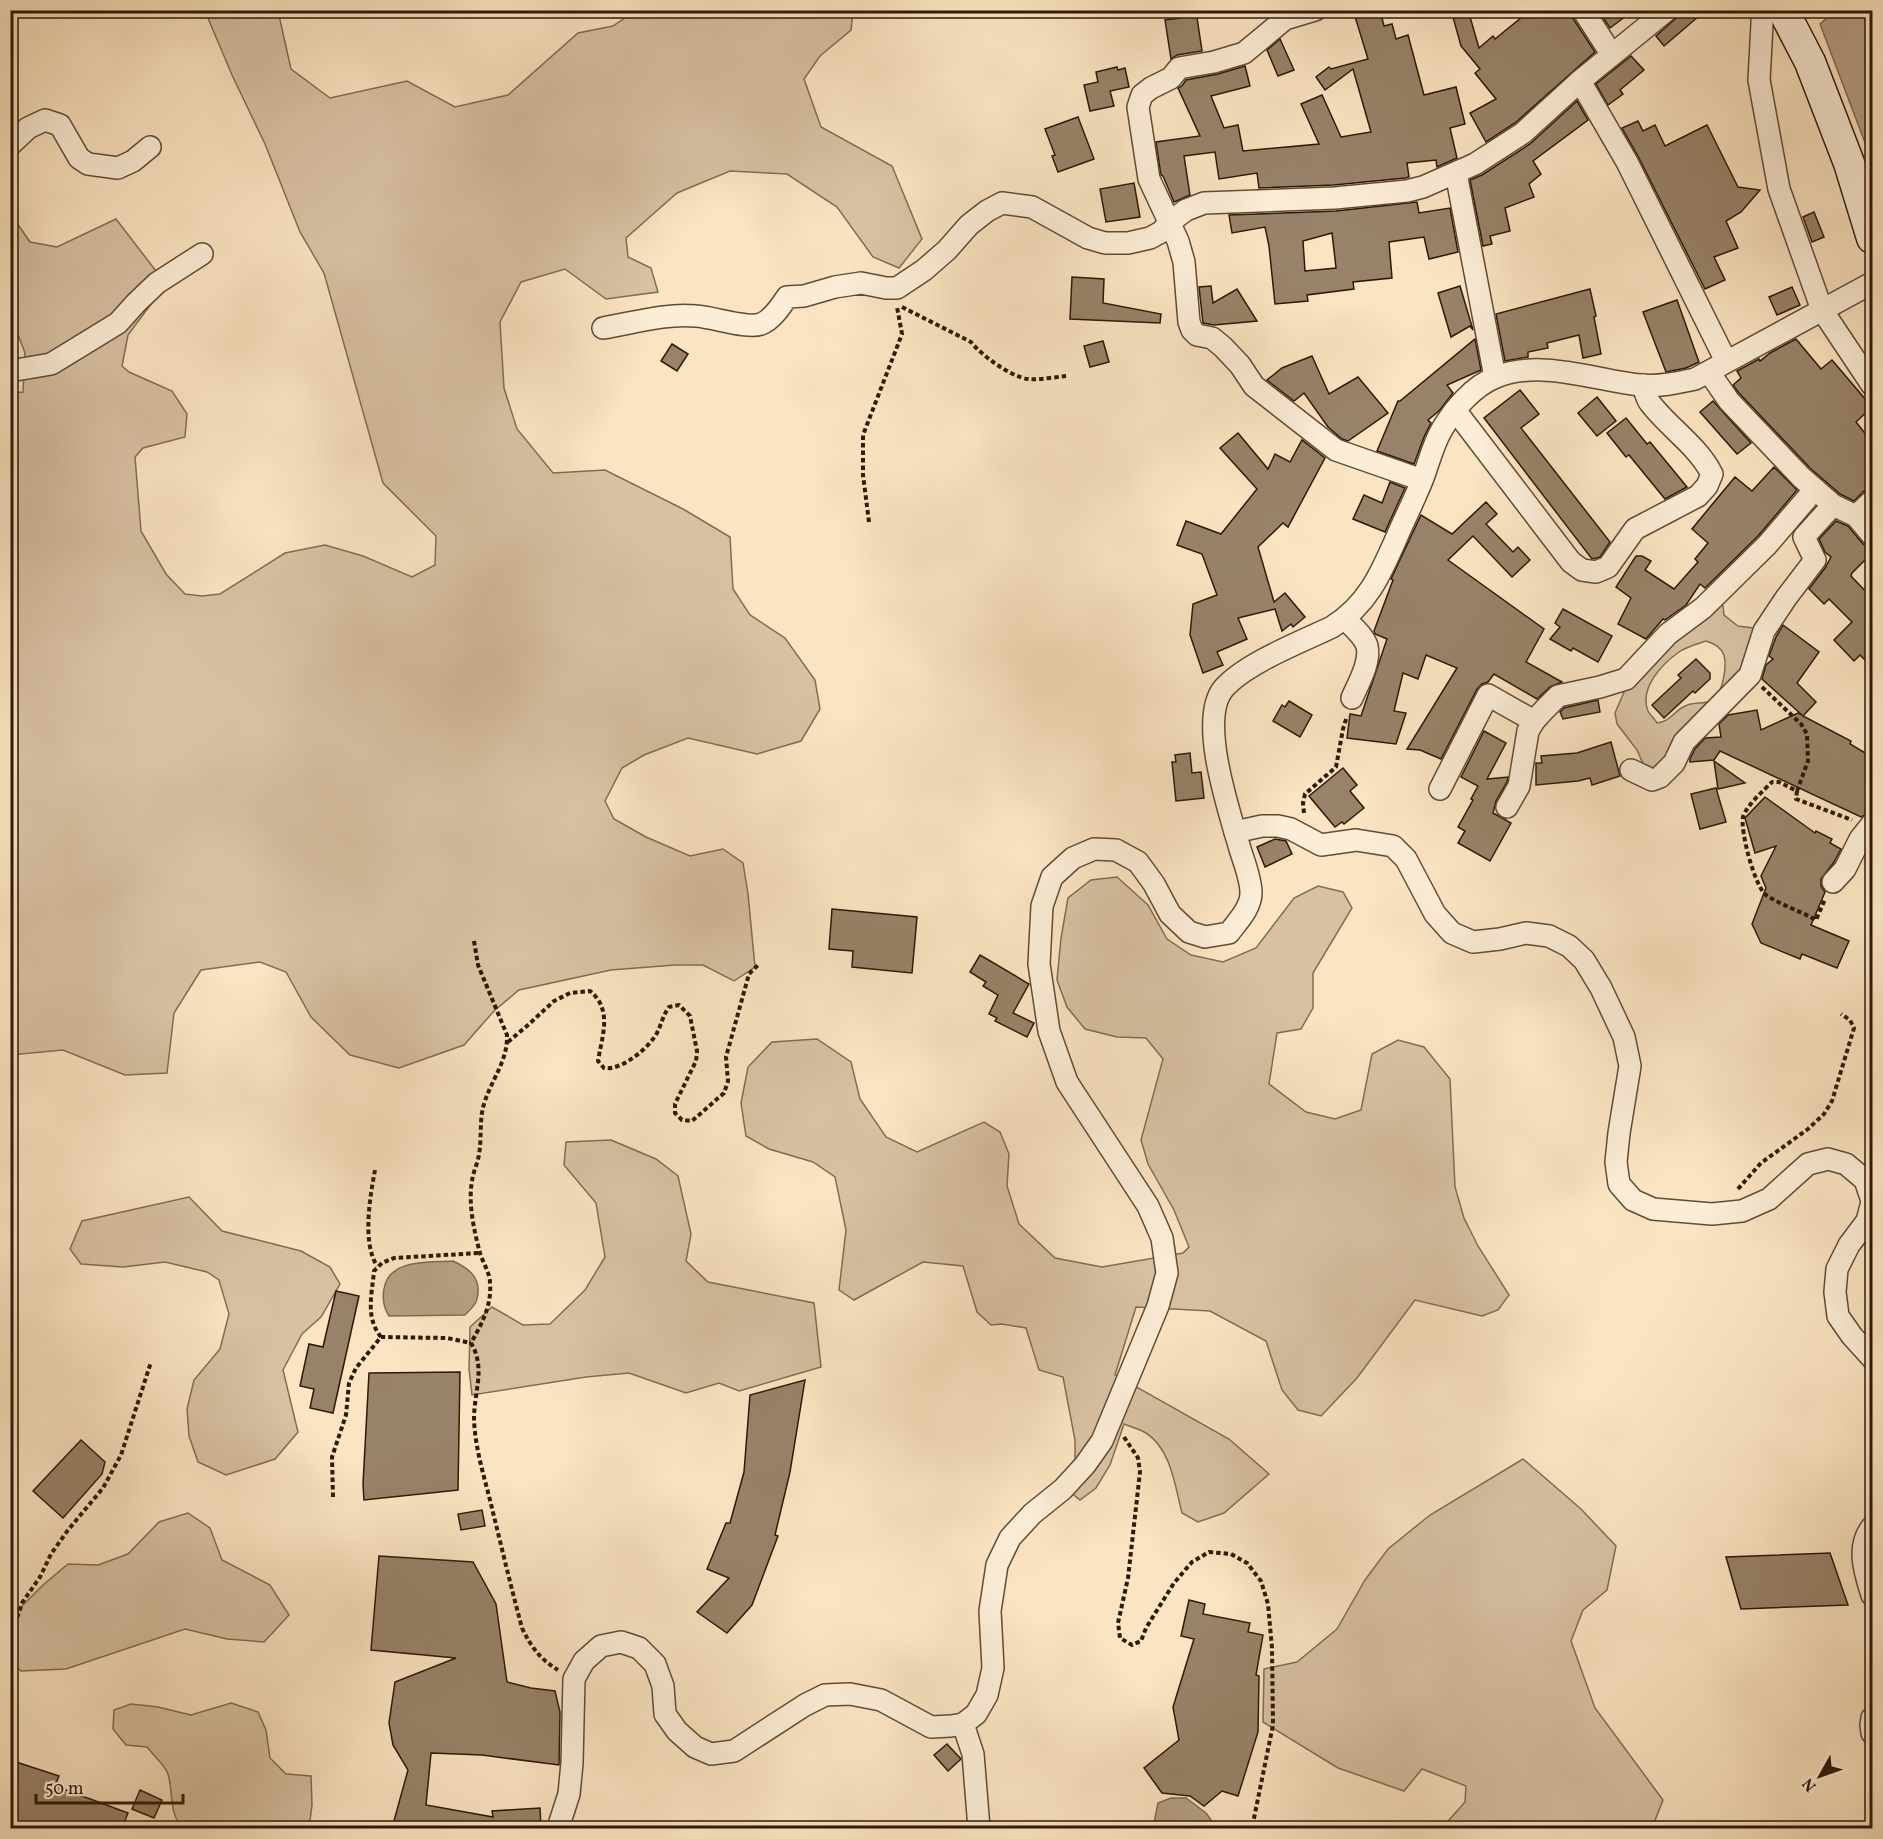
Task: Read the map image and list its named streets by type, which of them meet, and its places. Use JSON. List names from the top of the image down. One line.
{"scale_bar":"50 m","north":"bottom left"}
